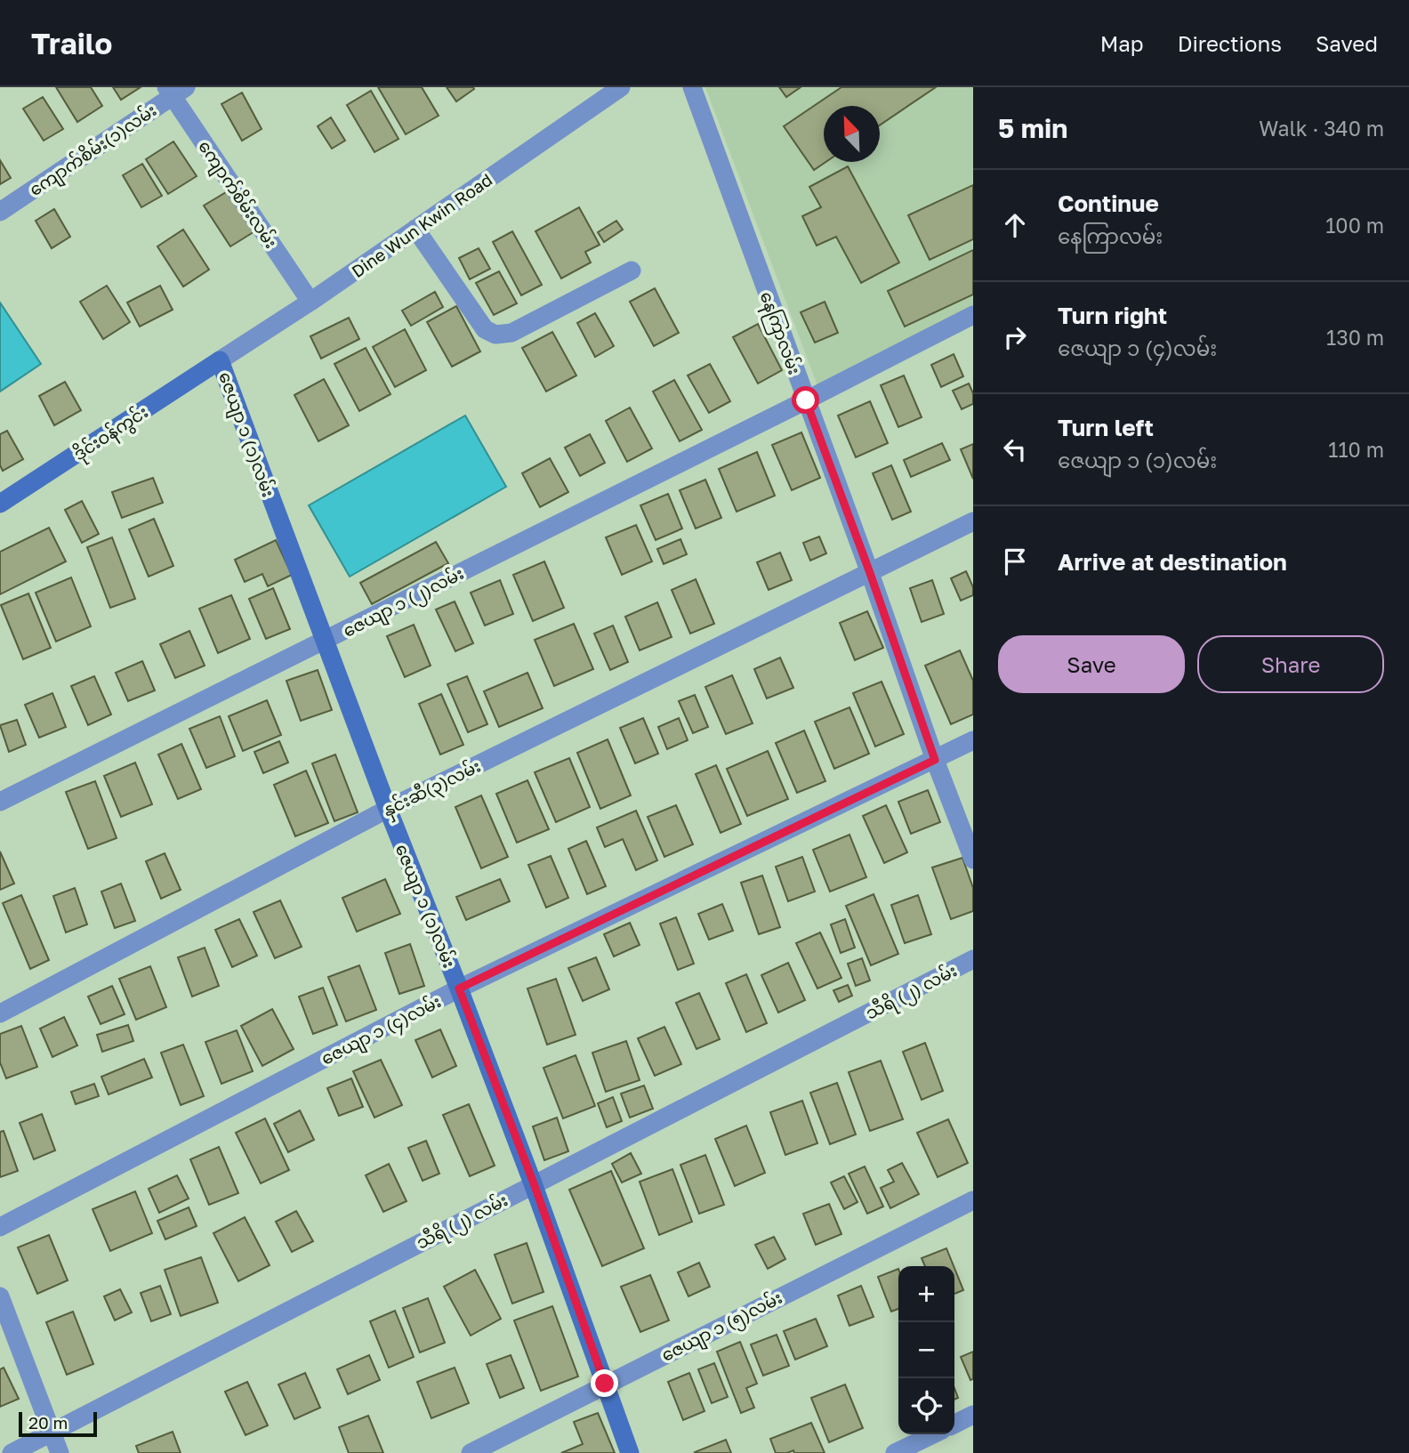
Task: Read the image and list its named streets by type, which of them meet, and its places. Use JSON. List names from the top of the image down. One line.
{"streets":{"street":["ကျောက်စိမ်း(၁)လမ်း","ကျောက်စိမ်းလမ်း","Dine Wun Kwin Road","နေကြာလမ်း","ဒိုင်းဝန်ကွင်း","ဇေယျာ ၁ (၁)လမ်း","ဇေယျာ ၁ (၂)လမ်း","နှင်းဆီ(၃)လမ်း","သီရိ (၂) လမ်း","ဇေယျာ ၁ (၄)လမ်း","ဇေယျာ ၁ (၅)လမ်း"]},"crossings":[["ကျောက်စိမ်း(၁)လမ်း","ကျောက်စိမ်းလမ်း"],["ကျောက်စိမ်းလမ်း","Dine Wun Kwin Road"],["Dine Wun Kwin Road","ဒိုင်းဝန်ကွင်း"],["Dine Wun Kwin Road","ဇေယျာ ၁ (၁)လမ်း"],["နေကြာလမ်း","ဇေယျာ ၁ (၂)လမ်း"],["နေကြာလမ်း","နှင်းဆီ(၃)လမ်း"],["နေကြာလမ်း","ဇေယျာ ၁ (၄)လမ်း"],["ဒိုင်းဝန်ကွင်း","ဇေယျာ ၁ (၁)လမ်း"],["ဇေယျာ ၁ (၁)လမ်း","ဇေယျာ ၁ (၂)လမ်း"],["ဇေယျာ ၁ (၁)လမ်း","နှင်းဆီ(၃)လမ်း"],["ဇေယျာ ၁ (၁)လမ်း","သီရိ (၂) လမ်း"],["ဇေယျာ ၁ (၁)လမ်း","ဇေယျာ ၁ (၄)လမ်း"],["ဇေယျာ ၁ (၁)လမ်း","ဇေယျာ ၁ (၅)လမ်း"]],"scale_bar":"20 m","north":"top left","page":{"header":"Trailo","nav":["Map","Directions","Saved"],"heading":["5 min","Walk · 340 m"],"list":[["Continue","နေကြာလမ်း","100 m"],["Turn right","ဇေယျာ ၁ (၄)လမ်း","130 m"],["Turn left","ဇေယျာ ၁ (၁)လမ်း","110 m"],"Arrive at destination"],"buttons":["Save","Share"],"map_buttons":["+","−"],"scale":"20 m"}}
